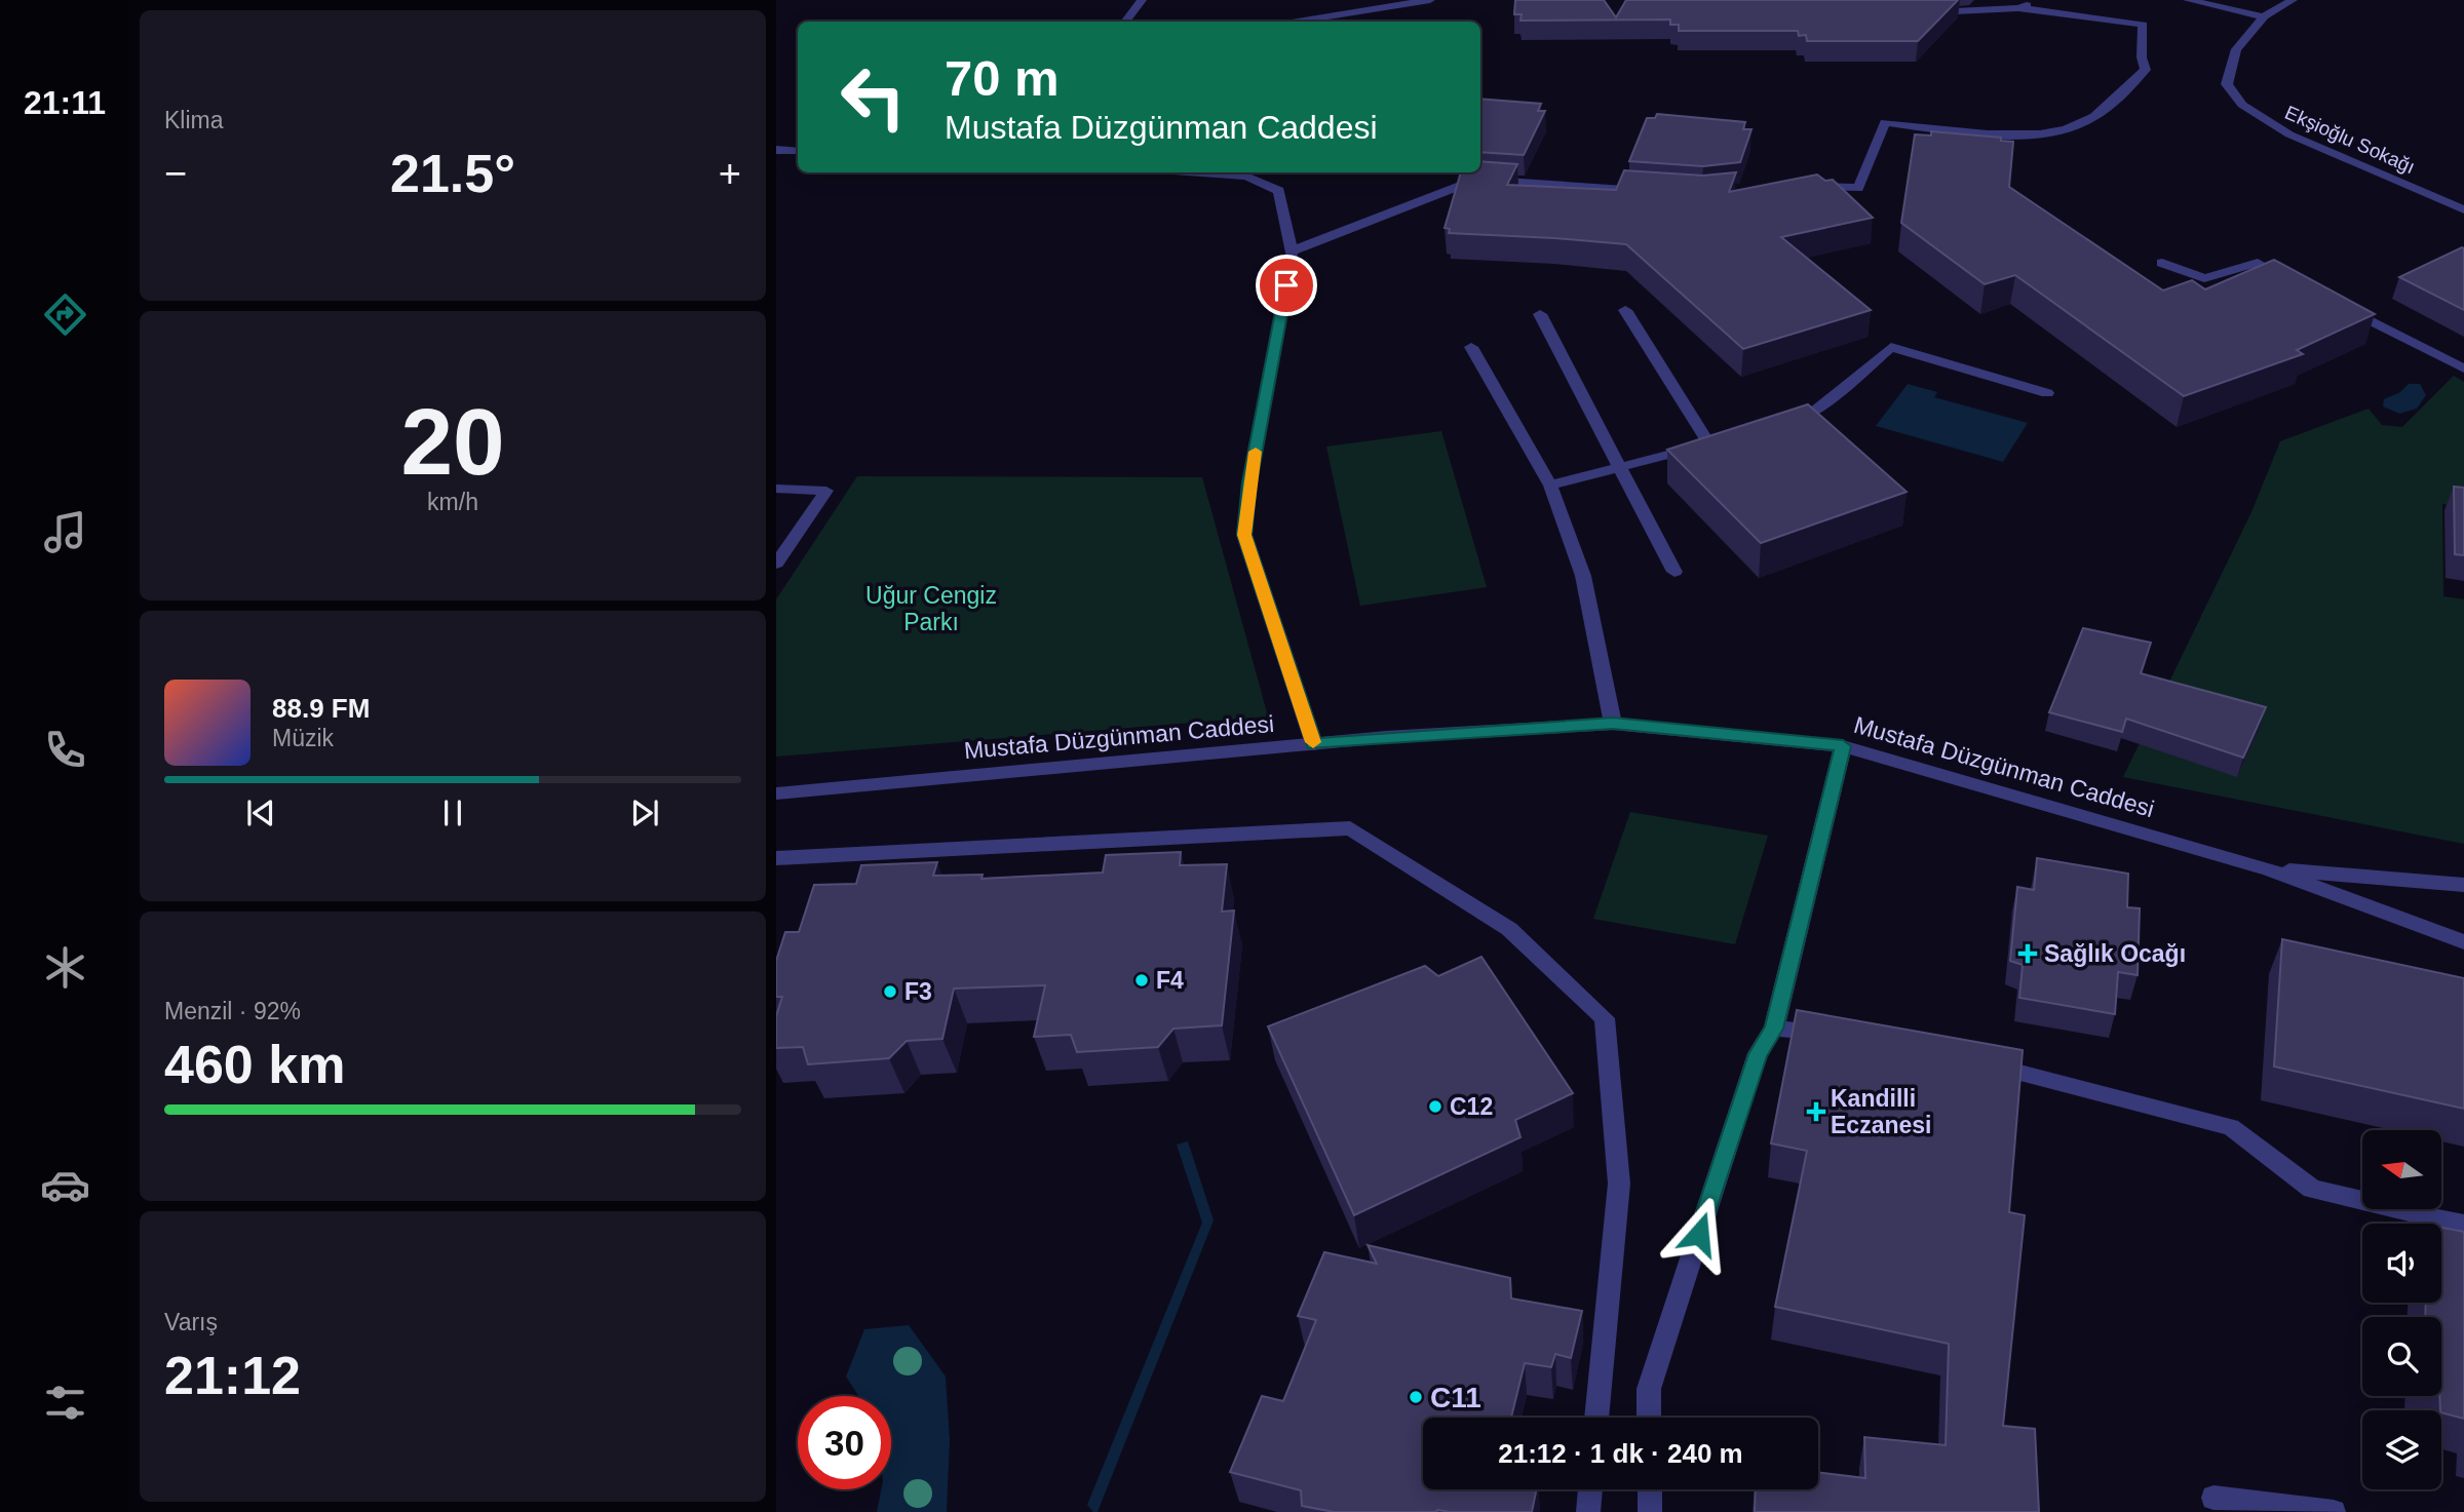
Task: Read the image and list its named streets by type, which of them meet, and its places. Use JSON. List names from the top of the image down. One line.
{"streets":{"street":["Ekşioğlu Sokağı","Mustafa Düzgünman Caddesi"]},"parks":["Uğur Cengiz Parkı"],"places":{"health":["Sağlık Ocağı","Kandilli Eczanesi"],"other":["F4","F3","C12","C11"]},"north":"left","page":{"tabs":"21:11","tile":["Klima",["20","km/h"],["Menzil · 92%","460 km"],["Varış","21:12"]],"turn":["70 m","Mustafa Düzgünman Caddesi"],"heat":["−","21.5°","+"],"song":["88.9 FM","Müzik"],"limit":"30","trip":"21:12 · 1 dk · 240 m"}}
